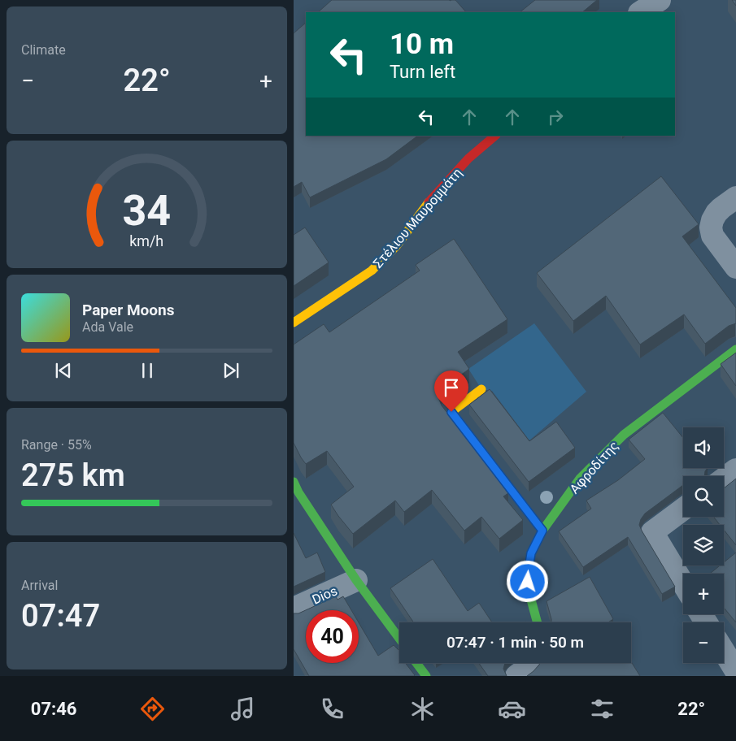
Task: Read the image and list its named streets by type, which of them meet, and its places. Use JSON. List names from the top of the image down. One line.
{"streets":{"street":["Στέλιου Μαυρομμάτη","Αφροδίτης","Dios"]},"page":{"tile":["Climate",["Range · 55%","275 km"],["Arrival","07:47"]],"turn":["10 m","Turn left"],"heat":["−","22°","+"],"song":["Paper Moons","Ada Vale"],"map_buttons":["+","−"],"limit":"40","trip":"07:47 · 1 min · 50 m","tabs":["07:46","22°"],"gauge":["34","km/h"]}}
